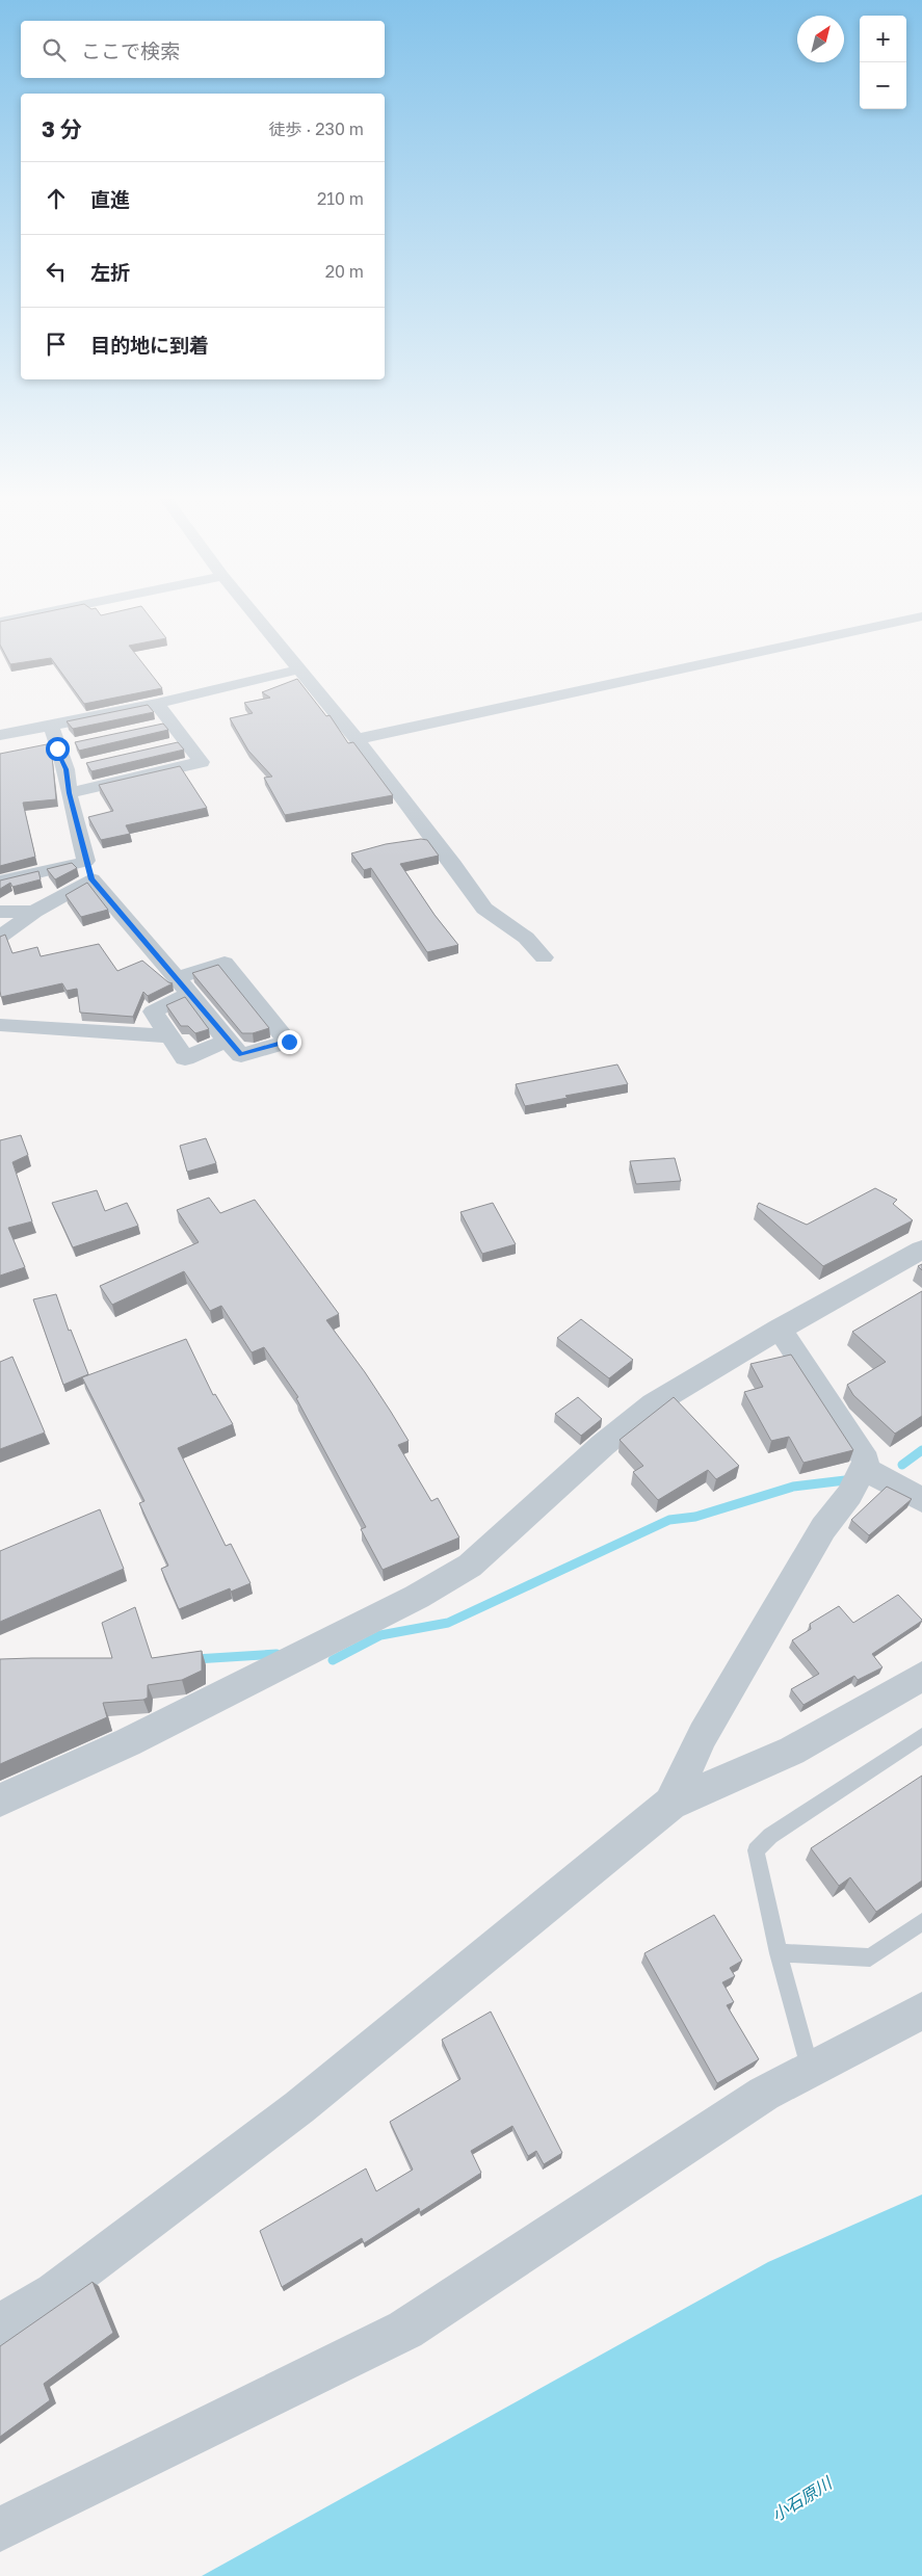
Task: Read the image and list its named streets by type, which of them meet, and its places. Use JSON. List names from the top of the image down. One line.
{"water":["小石原川"],"north":"top right","page":{"map_buttons":["+","−"],"search":"ここで検索","heading":["3 分","徒歩 · 230 m"],"list":[["直進","210 m"],["左折","20 m"],"目的地に到着"]}}
